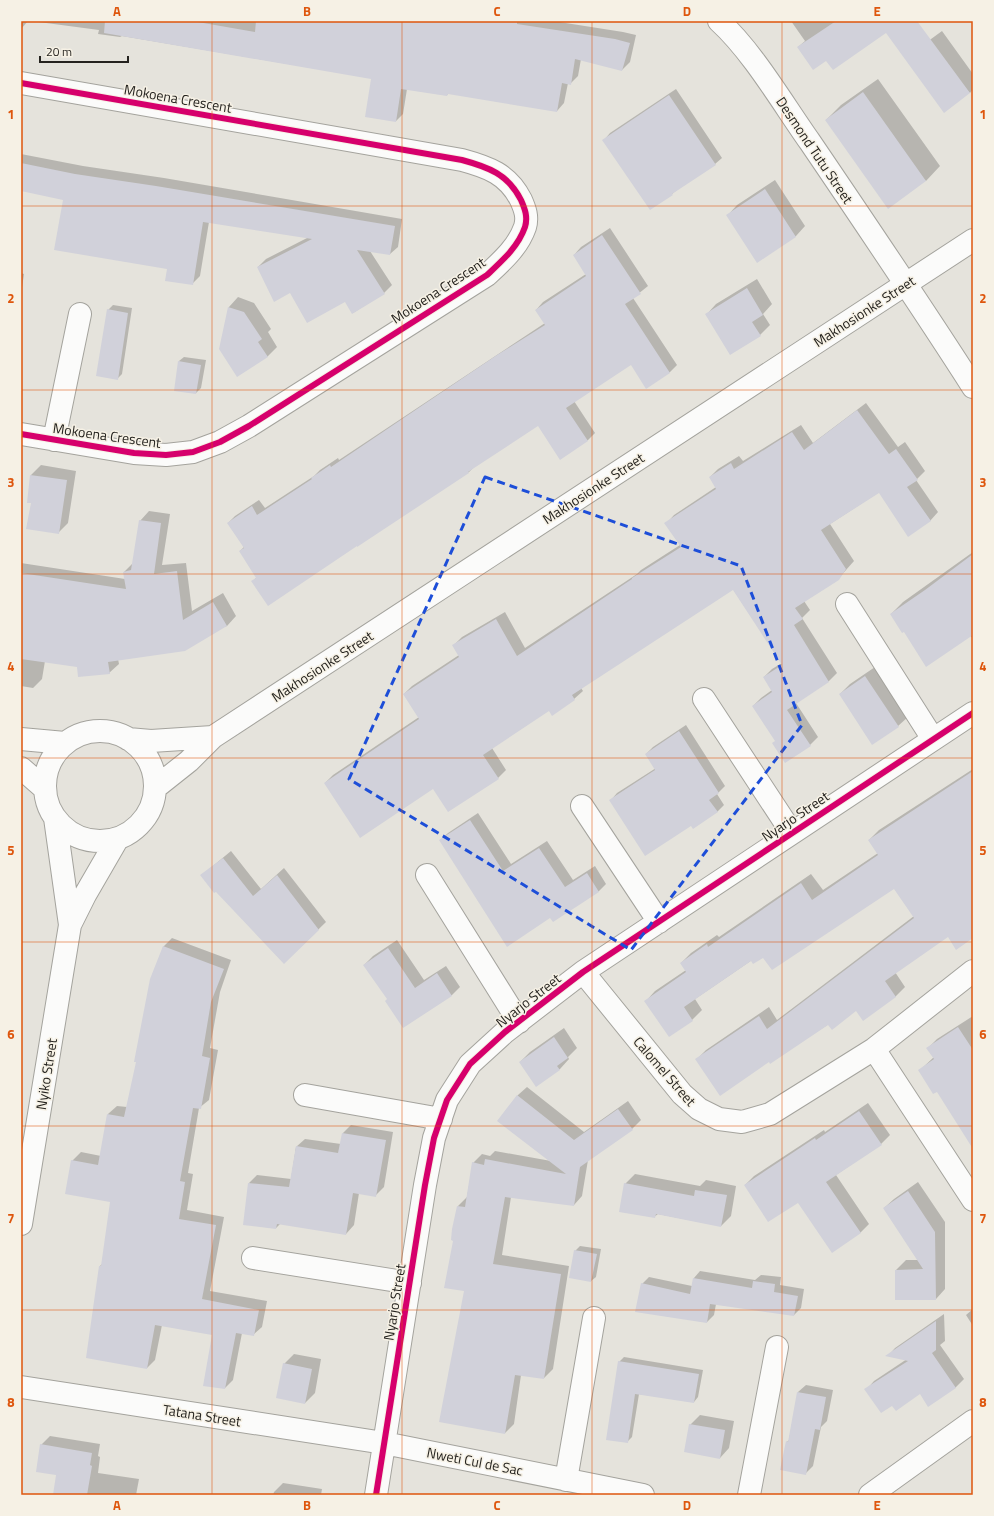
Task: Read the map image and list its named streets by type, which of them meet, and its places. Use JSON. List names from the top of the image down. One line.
{"streets":{"street":["Mokoena Crescent","Desmond Tutu Street","Makhosionke Street","Nyarjo Street","Calomel Street","Nyiko Street","Tatana Street","Nweti Cul de Sac"]},"crossings":[["Desmond Tutu Street","Makhosionke Street"],["Makhosionke Street","Nyiko Street"],["Nyarjo Street","Calomel Street"],["Nyarjo Street","Tatana Street"],["Nyarjo Street","Nweti Cul de Sac"],["Tatana Street","Nweti Cul de Sac"]],"scale_bar":"20 m","grid":{"columns":["A","B","C","D","E"],"rows":["1","2","3","4","5","6","7","8"]}}
